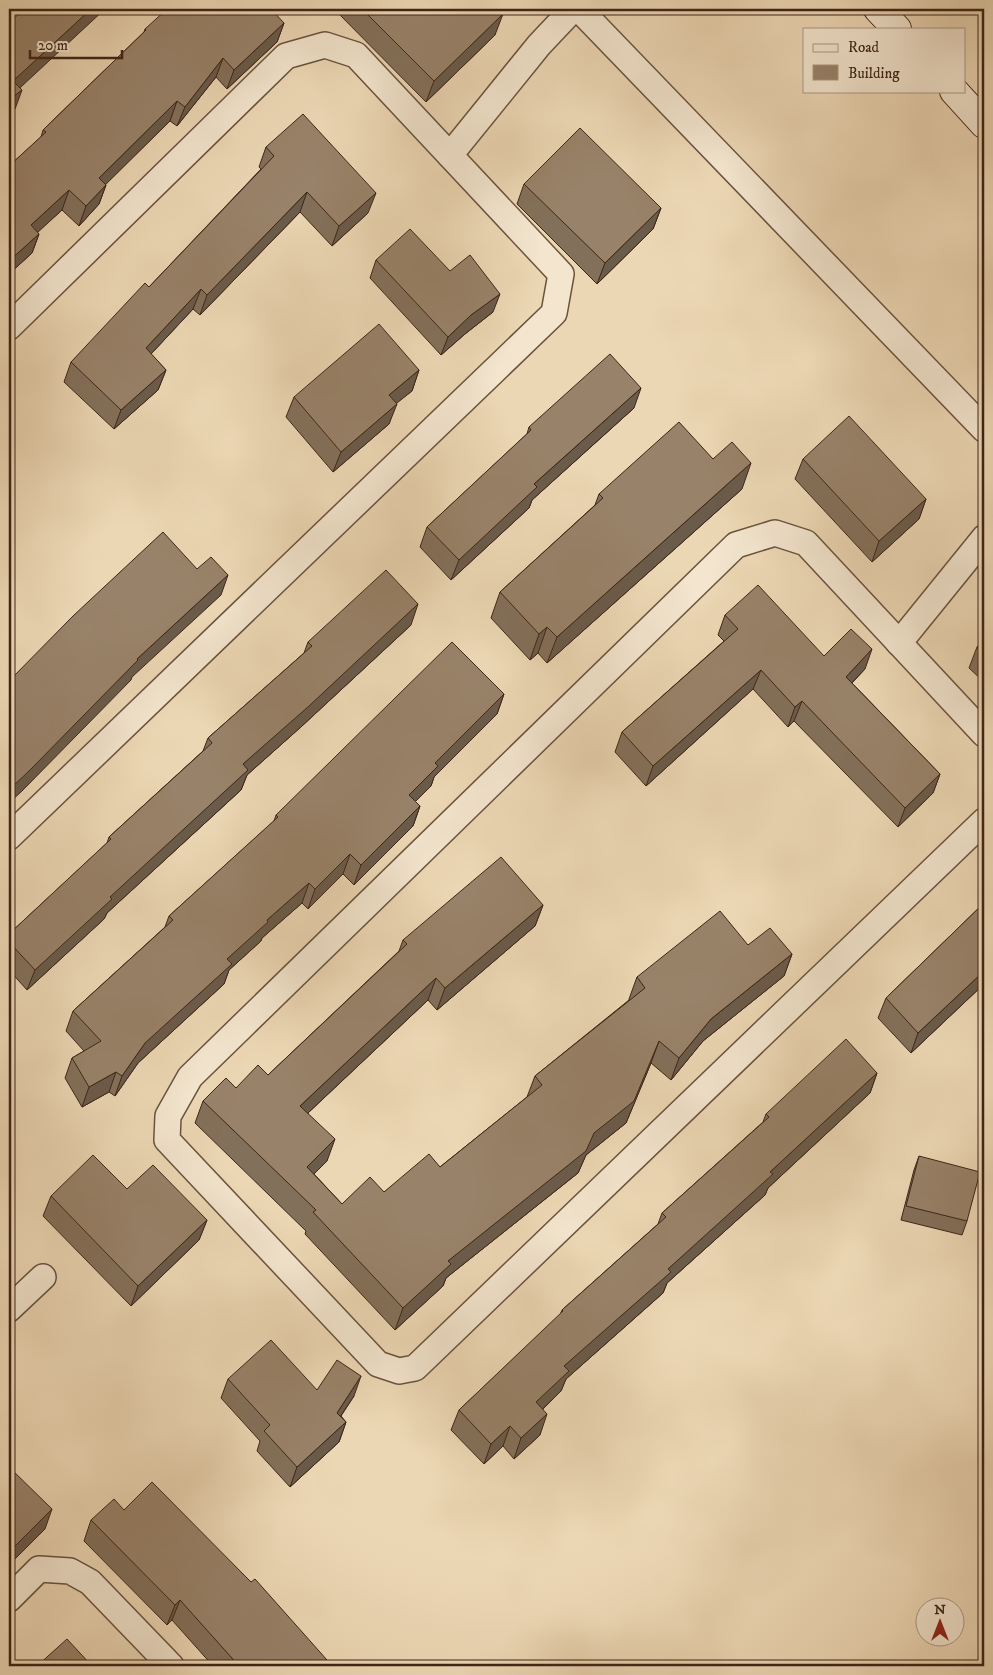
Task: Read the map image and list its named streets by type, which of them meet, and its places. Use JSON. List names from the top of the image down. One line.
{"legend":["Road","Building"],"scale_bar":"20 m","north":"top"}
